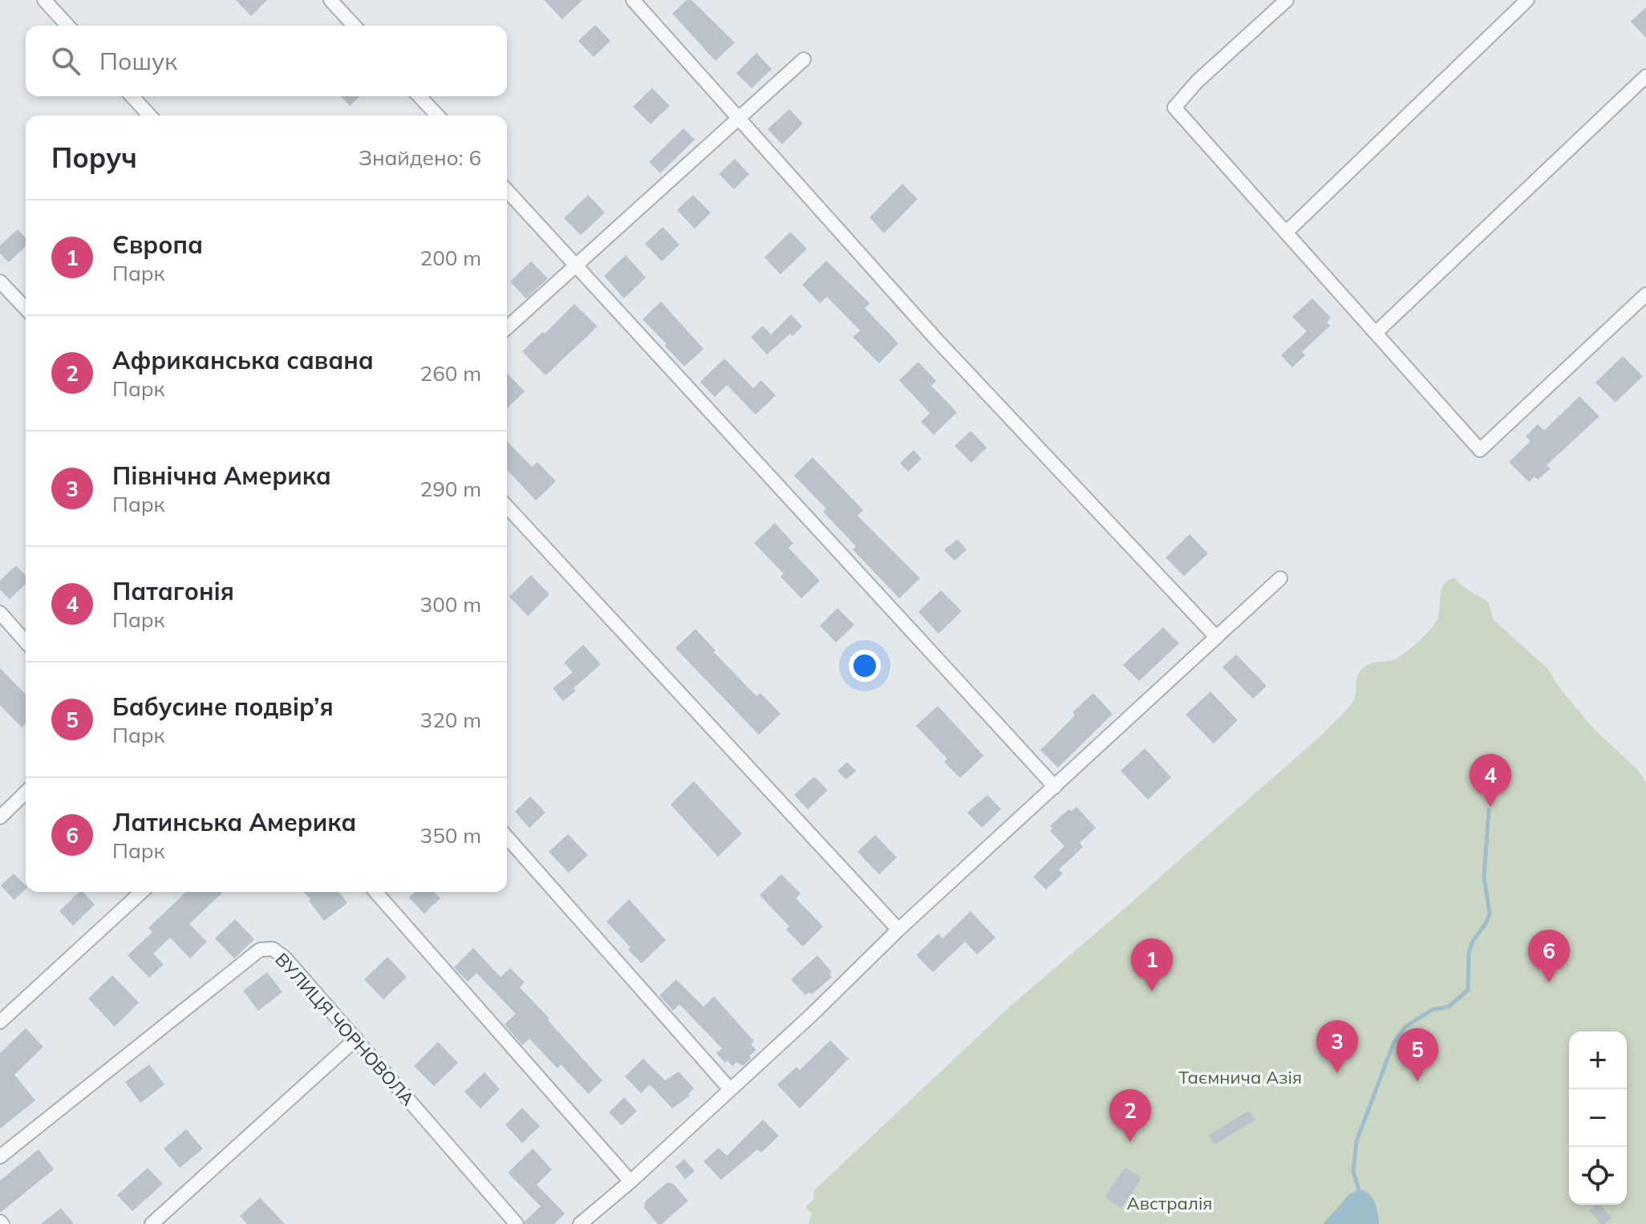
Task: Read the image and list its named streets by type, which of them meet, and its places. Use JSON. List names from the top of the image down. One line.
{"streets":{"street":["ВУЛИЦЯ ЧОРНОВОЛА"]},"parks":["Таємнича Азія","Австралія"],"page":{"search":"Пошук","heading":["Поруч","Знайдено: 6"],"list":[{"mark":"1","name":"Європа","note":"Парк","value":"200 m"},{"mark":"2","name":"Африканська савана","note":"Парк","value":"260 m"},{"mark":"3","name":"Північна Америка","note":"Парк","value":"290 m"},{"mark":"4","name":"Патагонія","note":"Парк","value":"300 m"},{"mark":"5","name":"Бабусине подвір’я","note":"Парк","value":"320 m"},{"mark":"6","name":"Латинська Америка","note":"Парк","value":"350 m"}],"pins":["4","6","1","3","5","2"],"map_buttons":["+","−"]}}
